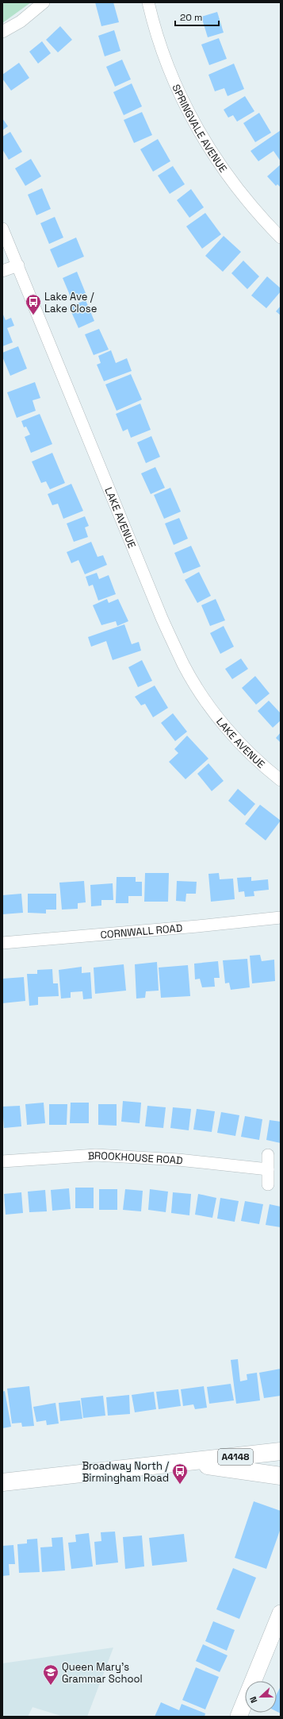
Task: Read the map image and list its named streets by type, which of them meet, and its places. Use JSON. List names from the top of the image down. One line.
{"streets":{"highway":["A4148"],"street":["SPRINGVALE AVENUE","LAKE AVENUE","CORNWALL ROAD","BROOKHOUSE ROAD"]},"places":{"bus stop":["Lake Ave / Lake Close","Broadway North / Birmingham Road"],"school or university":["Queen Mary's Grammar School"]},"scale_bar":"20 m","north":"left"}
